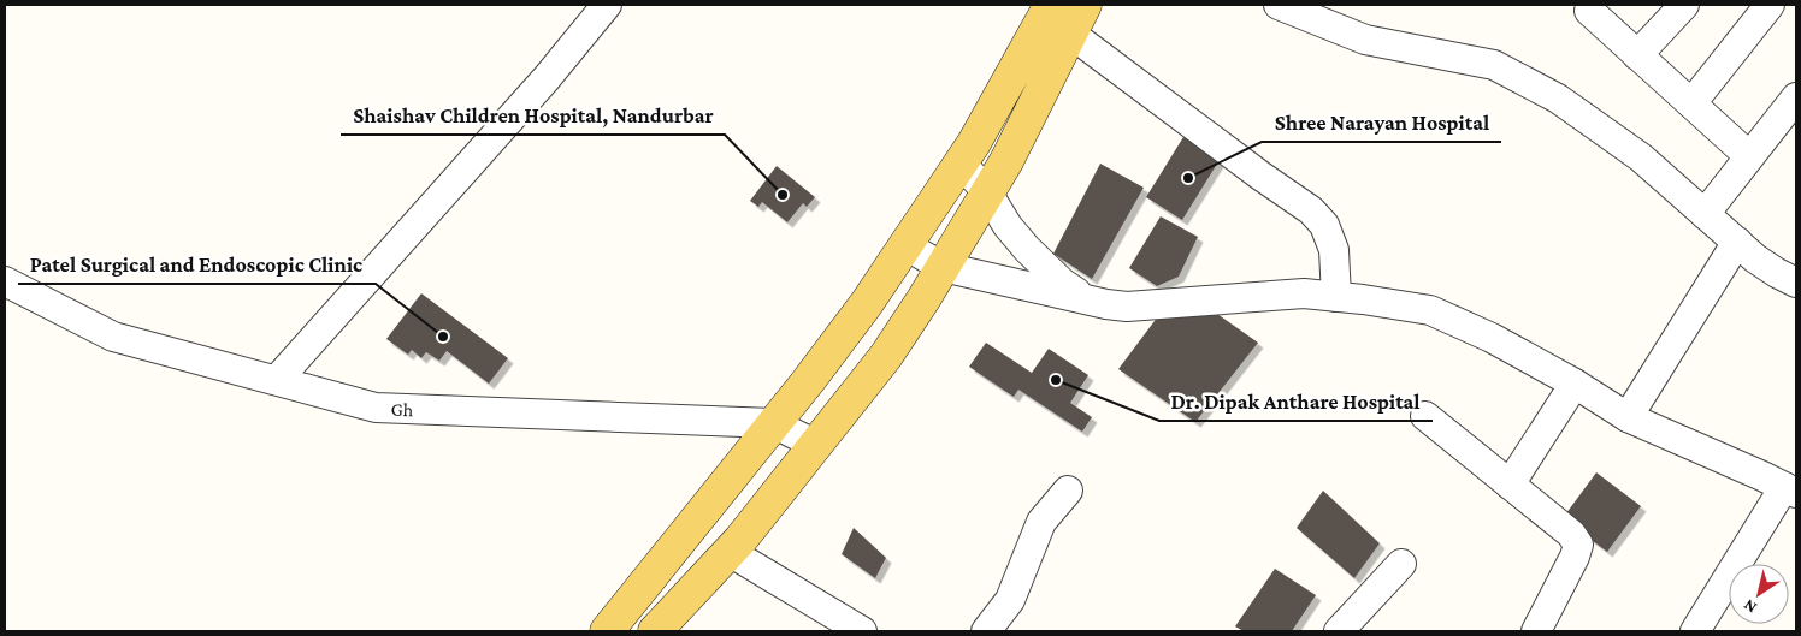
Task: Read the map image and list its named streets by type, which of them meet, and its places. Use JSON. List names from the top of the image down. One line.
{"streets":{"street":["Gh"]},"places":["Shree Narayan Hospital","Shaishav Children Hospital, Nandurbar","Patel Surgical and Endoscopic Clinic","Dr. Dipak Anthare Hospital"],"north":"bottom left"}
